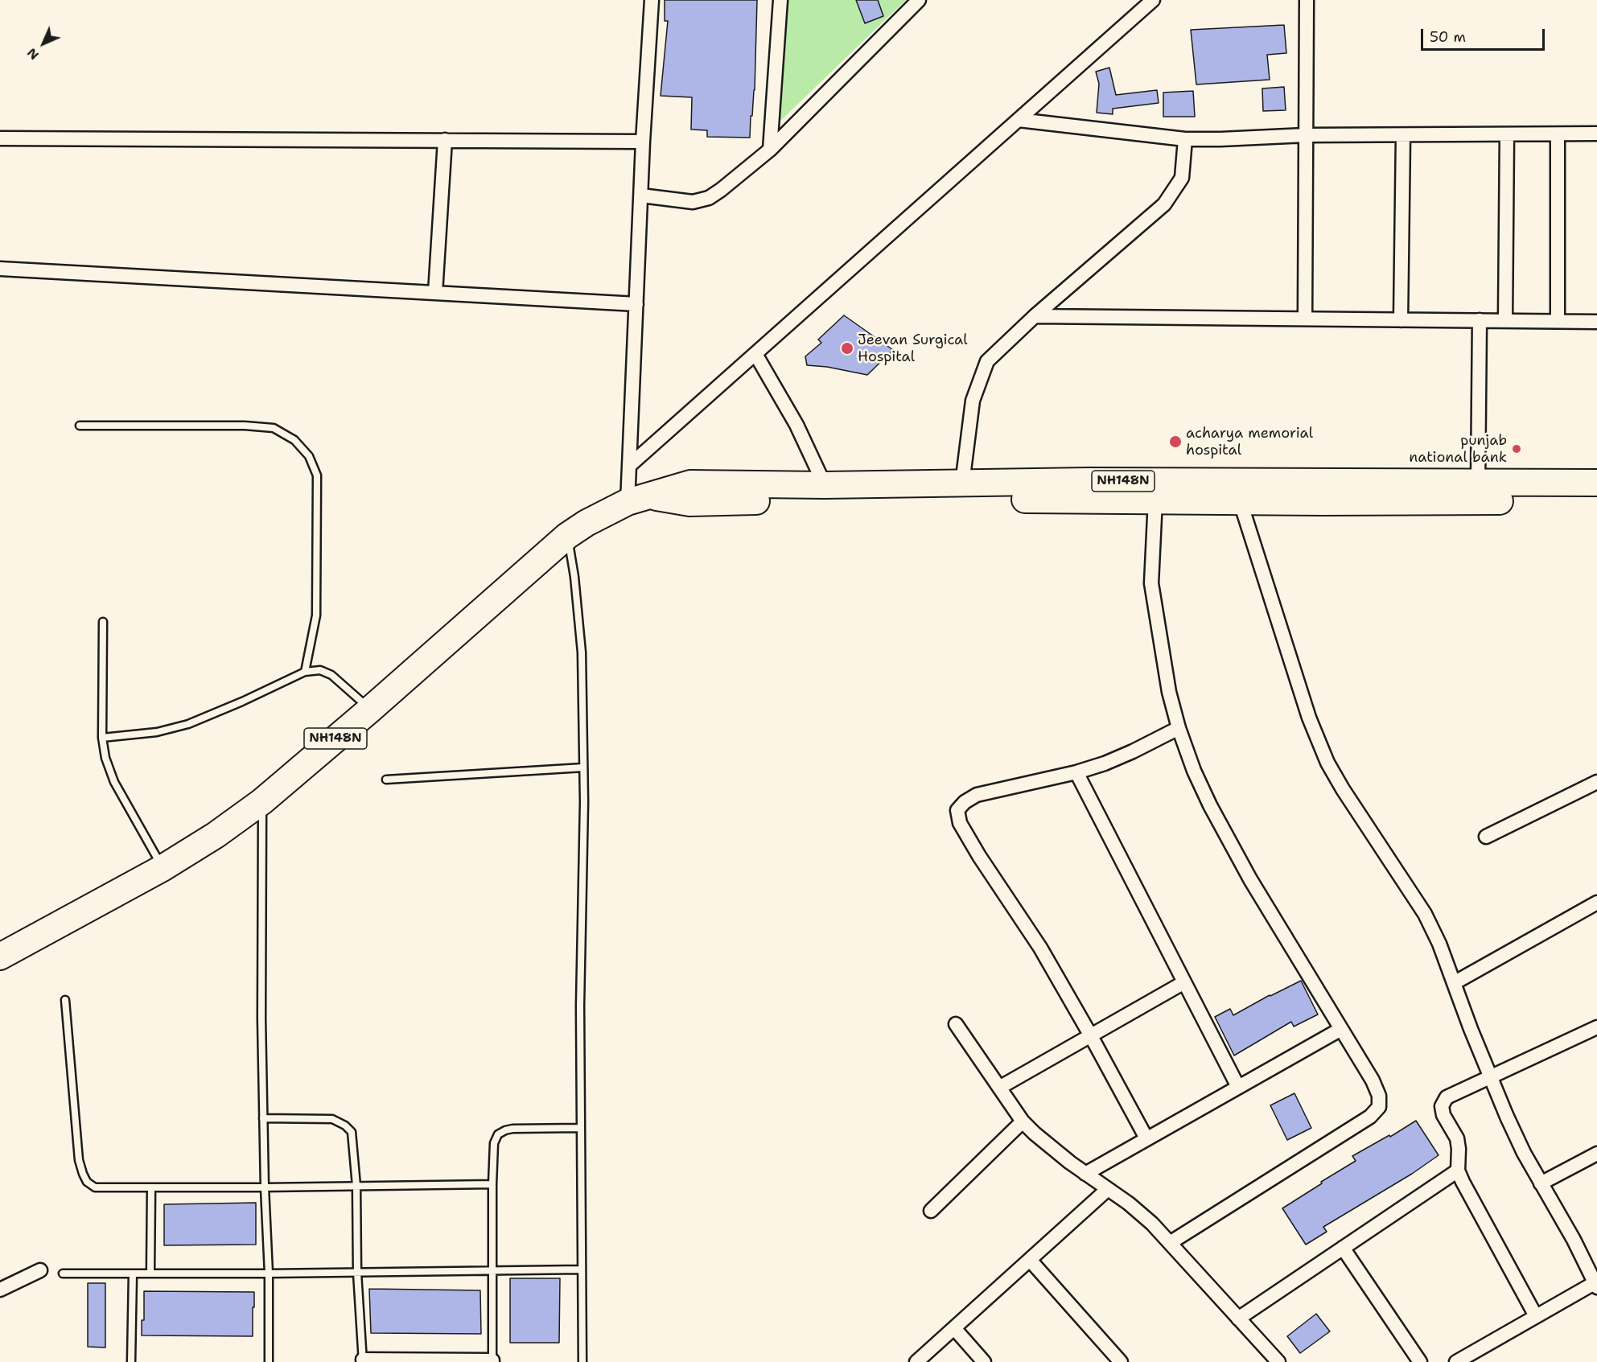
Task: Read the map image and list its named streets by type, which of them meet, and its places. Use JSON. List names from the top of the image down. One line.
{"streets":{"highway":["NH148N"]},"places":["Jeevan Surgical Hospital","acharya memorial hospital","punjab national bank"],"scale_bar":"50 m","north":"bottom left"}
